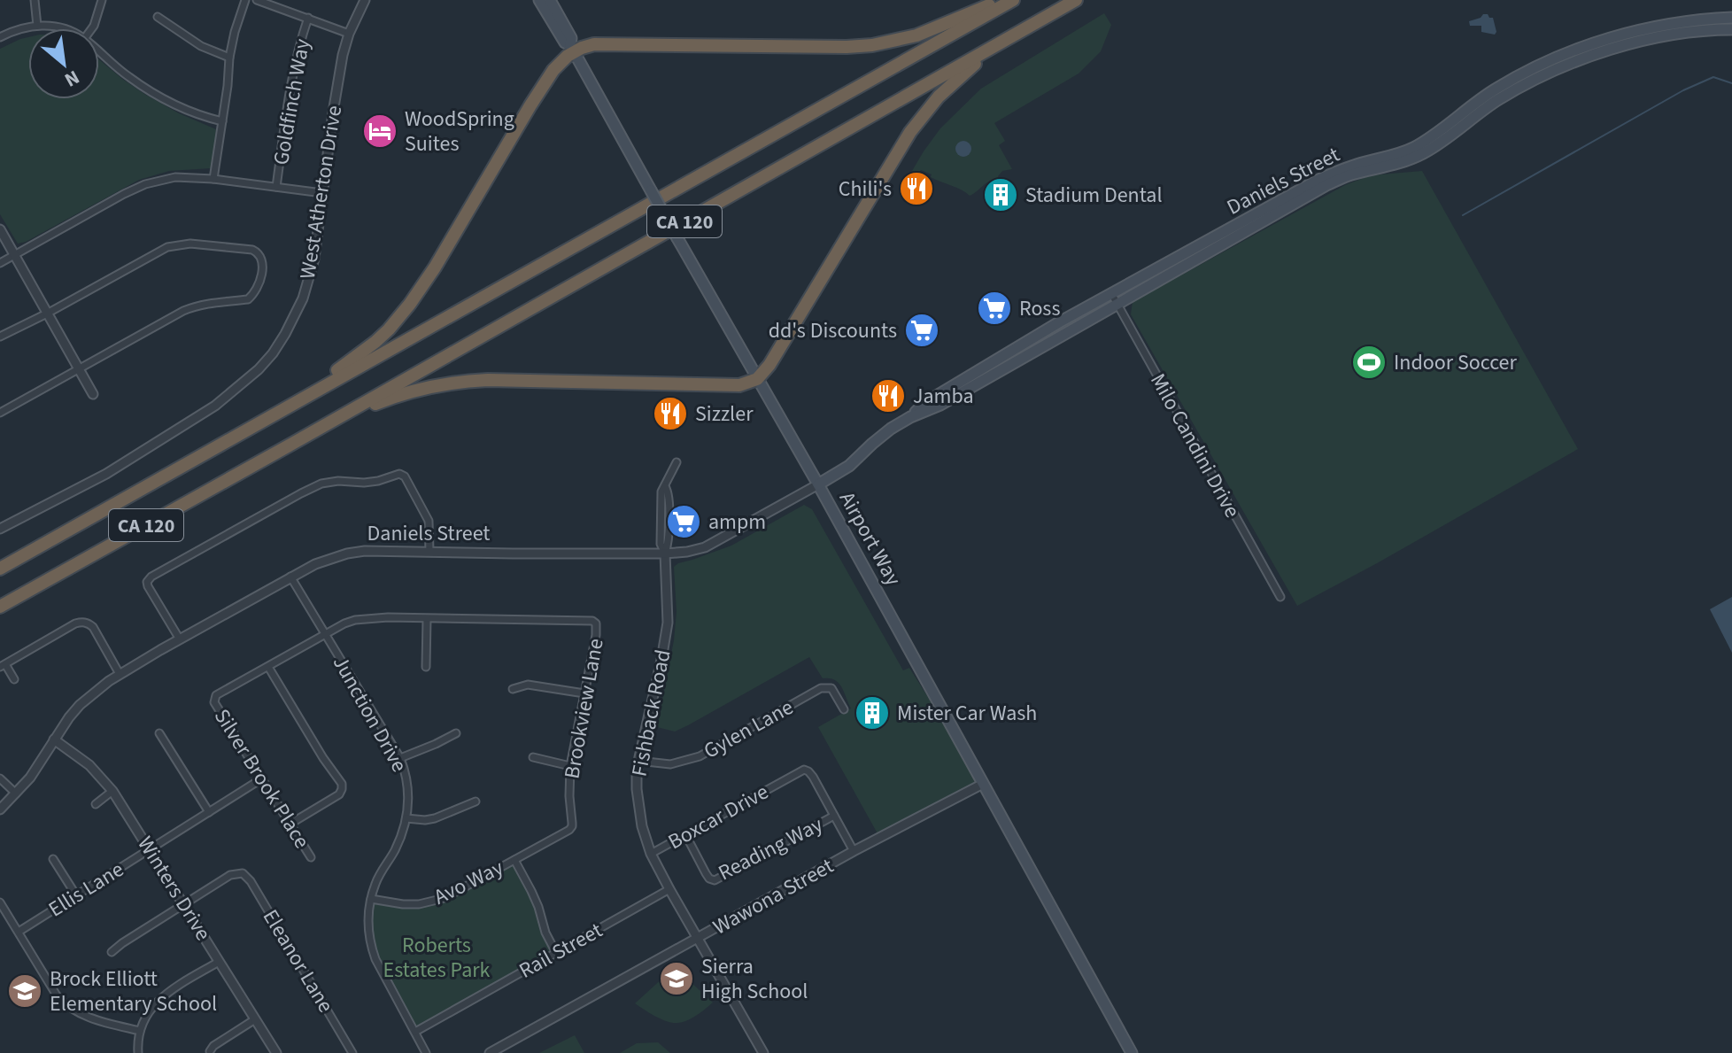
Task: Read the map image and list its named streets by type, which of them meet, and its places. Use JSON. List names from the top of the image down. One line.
{"streets":{"highway":["CA 120"],"main road":["Daniels Street","Airport Way"],"street":["Goldfinch Way","West Atherton Drive","Milo Candini Drive","Brookview Lane","Fishback Road","Junction Drive","Gylen Lane","Silver Brook Place","Boxcar Drive","Reading Way","Avo Way","Winters Drive","Ellis Lane","Wawona Street","Rail Street","Eleanor Lane"]},"crossings":[["Daniels Street","Milo Candini Drive"],["Daniels Street","Airport Way"],["Daniels Street","Fishback Road"],["Daniels Street","Junction Drive"],["Daniels Street","Winters Drive"],["Airport Way","Wawona Street"],["Brookview Lane","Avo Way"],["Fishback Road","Gylen Lane"],["Fishback Road","Boxcar Drive"],["Fishback Road","Wawona Street"],["Fishback Road","Rail Street"],["Junction Drive","Avo Way"],["Junction Drive","Rail Street"],["Silver Brook Place","Ellis Lane"],["Boxcar Drive","Reading Way"],["Winters Drive","Ellis Lane"],["Winters Drive","Eleanor Lane"]],"parks":["Roberts Estates Park"],"places":{"hotel":["WoodSpring Suites"],"restaurant":["Chili's","Jamba","Sizzler"],"building":["Stadium Dental","Mister Car Wash"],"supermarket":["Ross","dd's Discounts","ampm"],"sports":["Indoor Soccer"],"school or university":["Sierra High School","Brock Elliott Elementary School"]},"north":"bottom right"}
